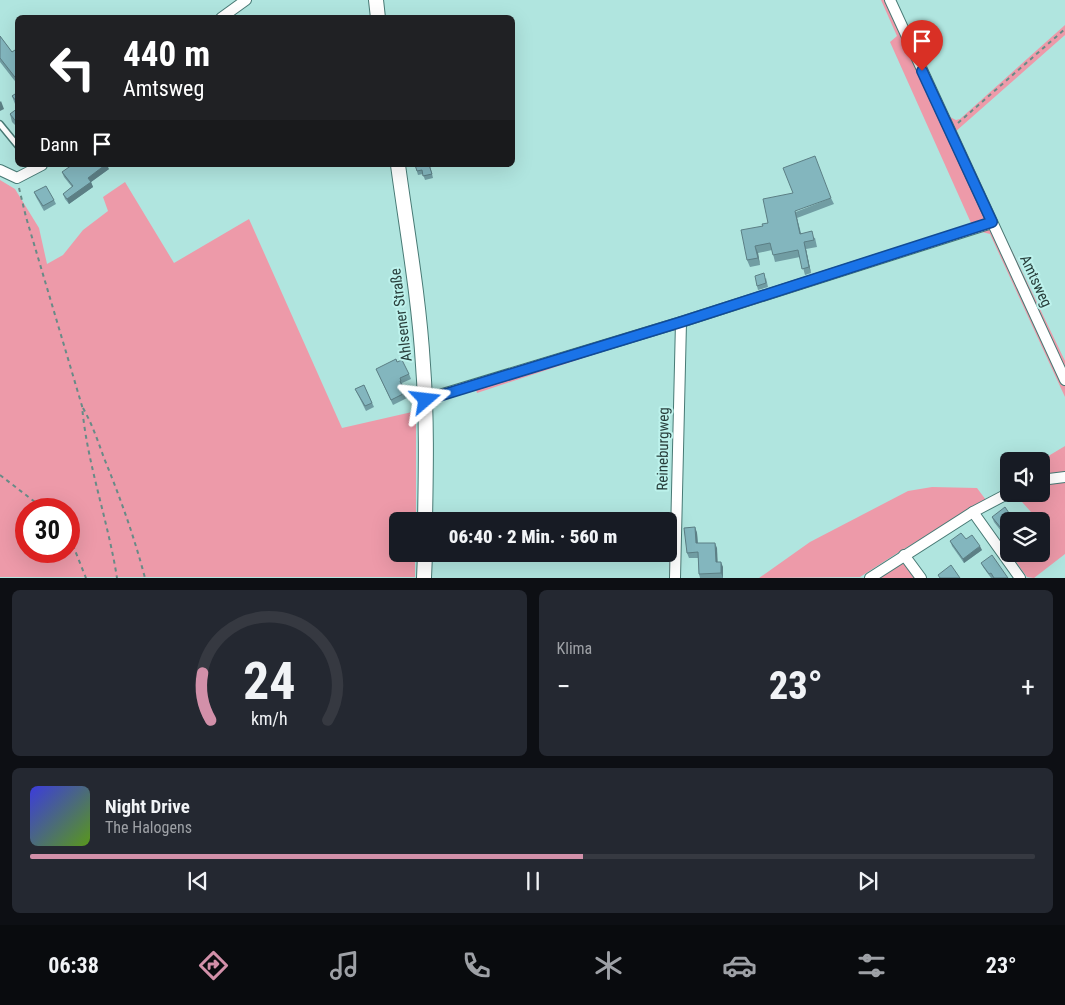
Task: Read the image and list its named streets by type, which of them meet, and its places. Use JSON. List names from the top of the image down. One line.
{"streets":{"main road":["Ahlsener Straße"],"street":["Amtsweg","Reineburgweg"]},"page":{"turn":["440 m","Amtsweg"],"then":"Dann","limit":"30","trip":"06:40 · 2 Min. · 560 m","tile":"Klima","heat":["−","23°","+"],"song":["Night Drive","The Halogens"],"tabs":["06:38","23°"],"gauge":["24","km/h"]}}
